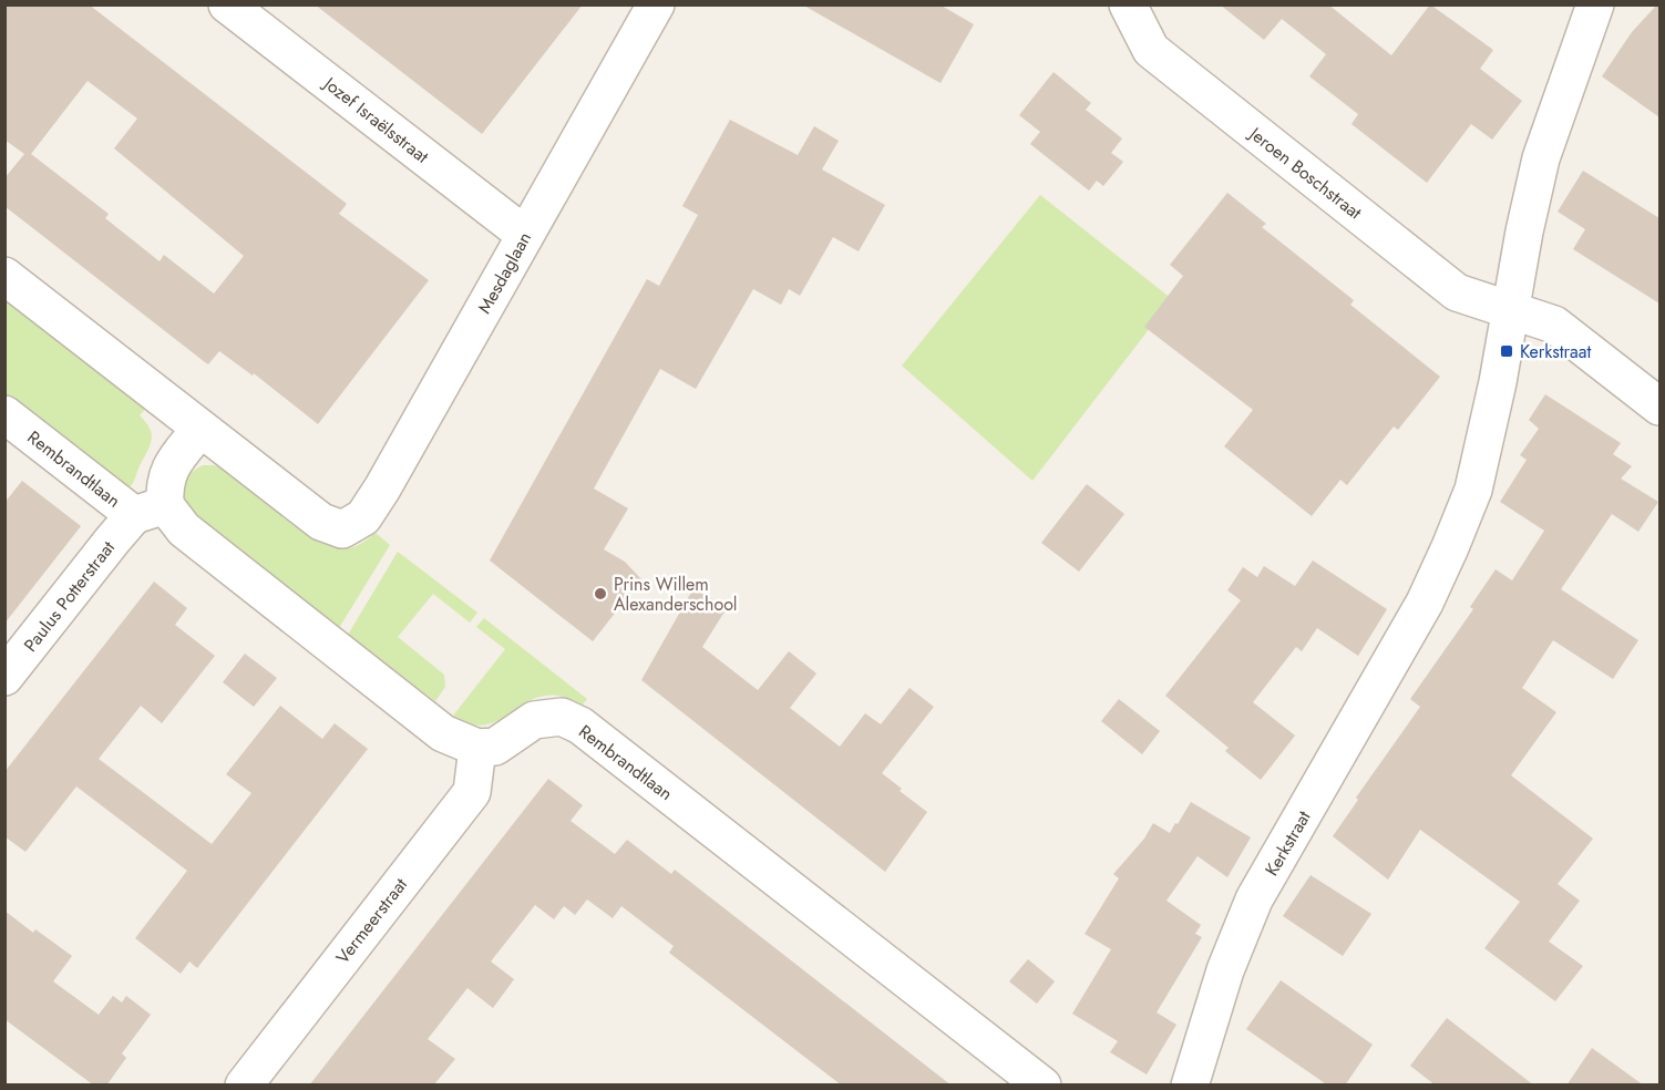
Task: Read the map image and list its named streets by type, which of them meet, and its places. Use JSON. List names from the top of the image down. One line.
{"streets":{"street":["Jozef Israëlsstraat","Jeroen Boschstraat","Mesdaglaan","Rembrandtlaan","Paulus Potterstraat","Kerkstraat","Vermeerstraat"]},"crossings":[["Jozef Israëlsstraat","Mesdaglaan"],["Jeroen Boschstraat","Kerkstraat"],["Rembrandtlaan","Paulus Potterstraat"],["Rembrandtlaan","Vermeerstraat"]],"places":{"transit":["Kerkstraat"],"other":["Prins Willem Alexanderschool"]}}
